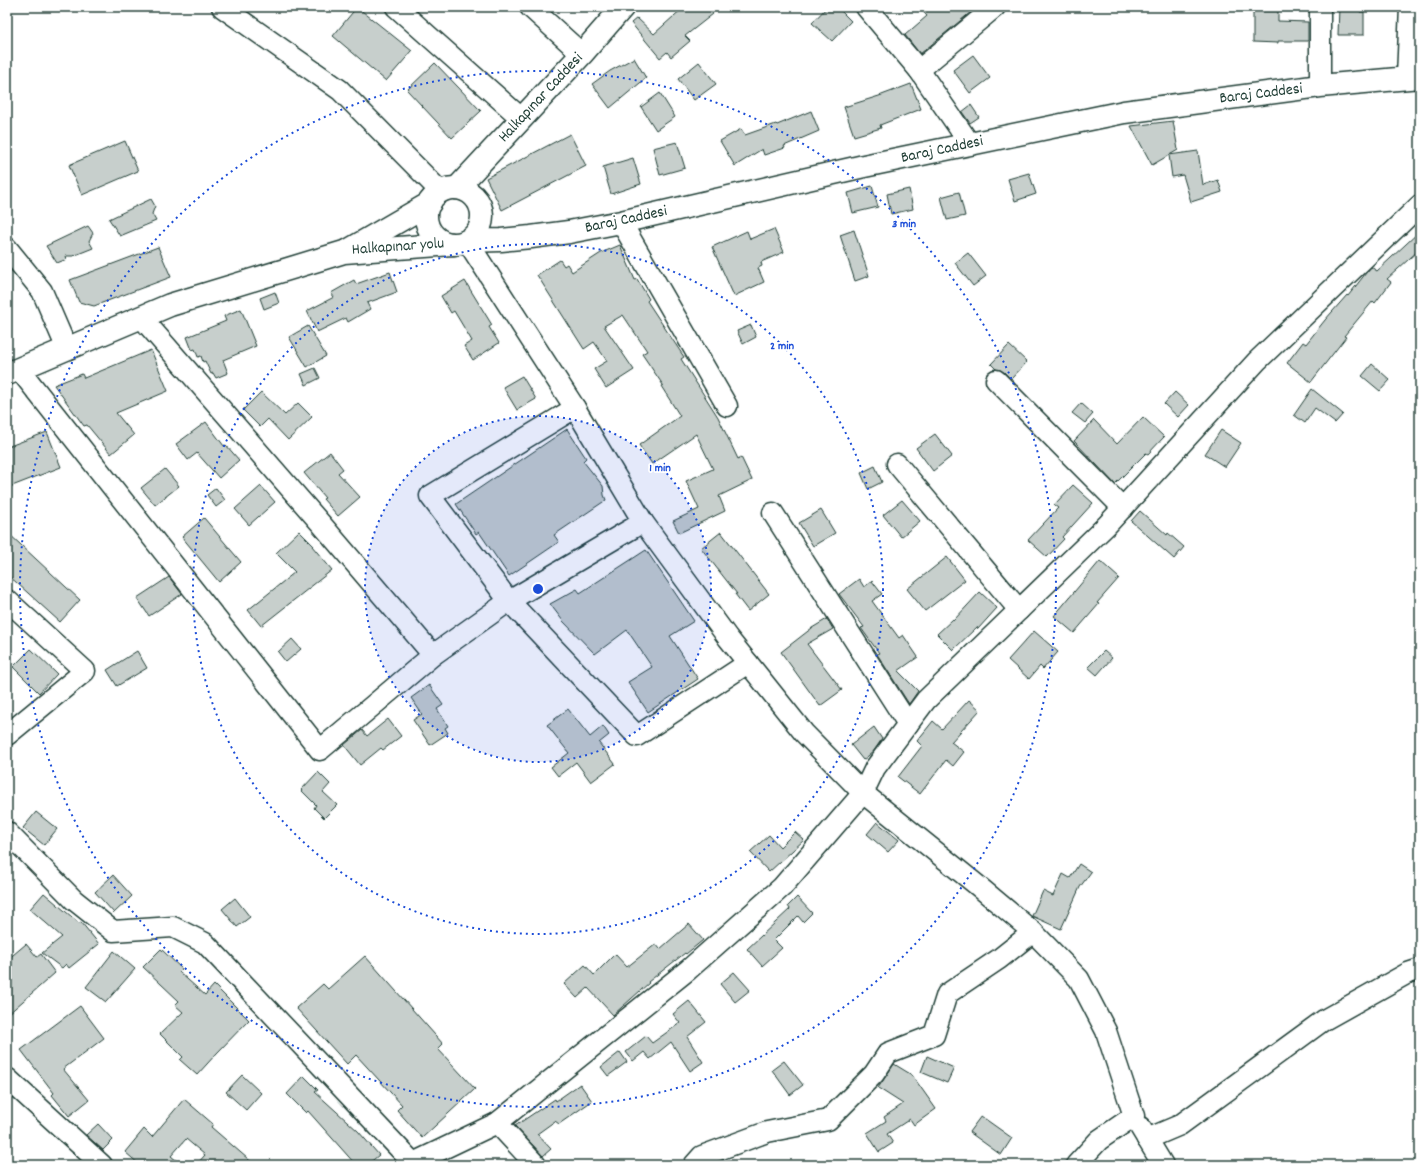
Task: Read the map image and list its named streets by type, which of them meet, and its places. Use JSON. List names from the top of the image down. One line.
{"streets":{"main road":["Baraj Caddesi","Halkapınar Caddesi","Halkapınar yolu"]},"crossings":[["Baraj Caddesi","Halkapınar Caddesi"],["Baraj Caddesi","Halkapınar yolu"],["Halkapınar Caddesi","Halkapınar yolu"]],"rings":["3 min","2 min","1 min"]}
